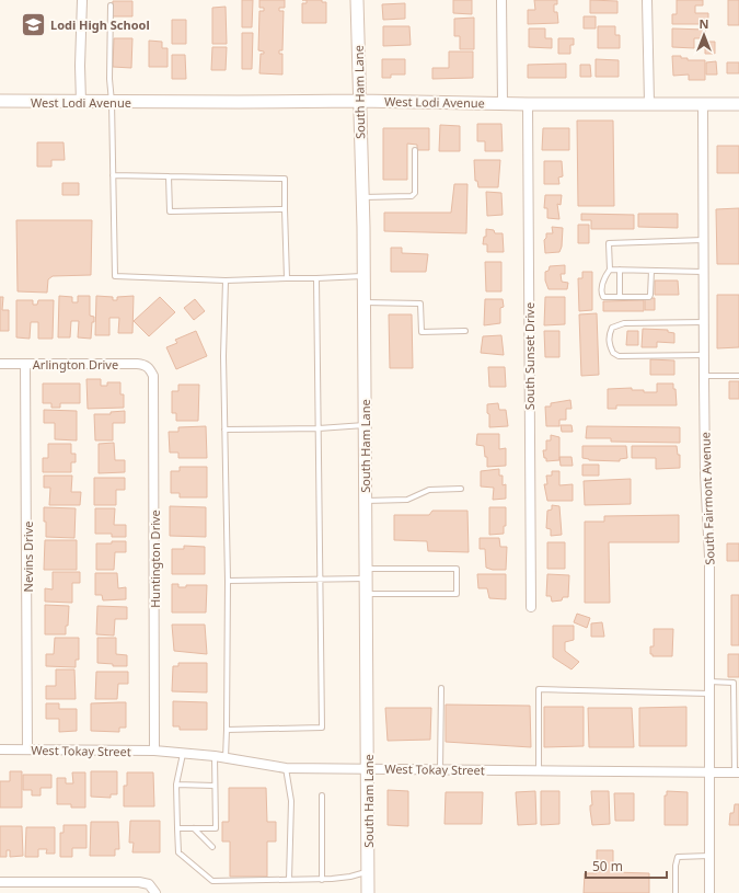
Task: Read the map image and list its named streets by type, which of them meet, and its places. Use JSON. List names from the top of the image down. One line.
{"streets":{"main road":["South Ham Lane","West Lodi Avenue"],"street":["South Sunset Drive","Arlington Drive","South Fairmont Avenue","Nevins Drive","Huntington Drive","West Tokay Street"]},"crossings":[["South Ham Lane","West Lodi Avenue"],["South Ham Lane","West Tokay Street"],["West Lodi Avenue","South Sunset Drive"],["West Lodi Avenue","South Fairmont Avenue"],["Arlington Drive","Nevins Drive"],["Arlington Drive","Huntington Drive"],["South Fairmont Avenue","West Tokay Street"],["Nevins Drive","West Tokay Street"],["Huntington Drive","West Tokay Street"]],"places":{"school or university":["Lodi High School"]},"scale_bar":"50 m","north":"top"}
